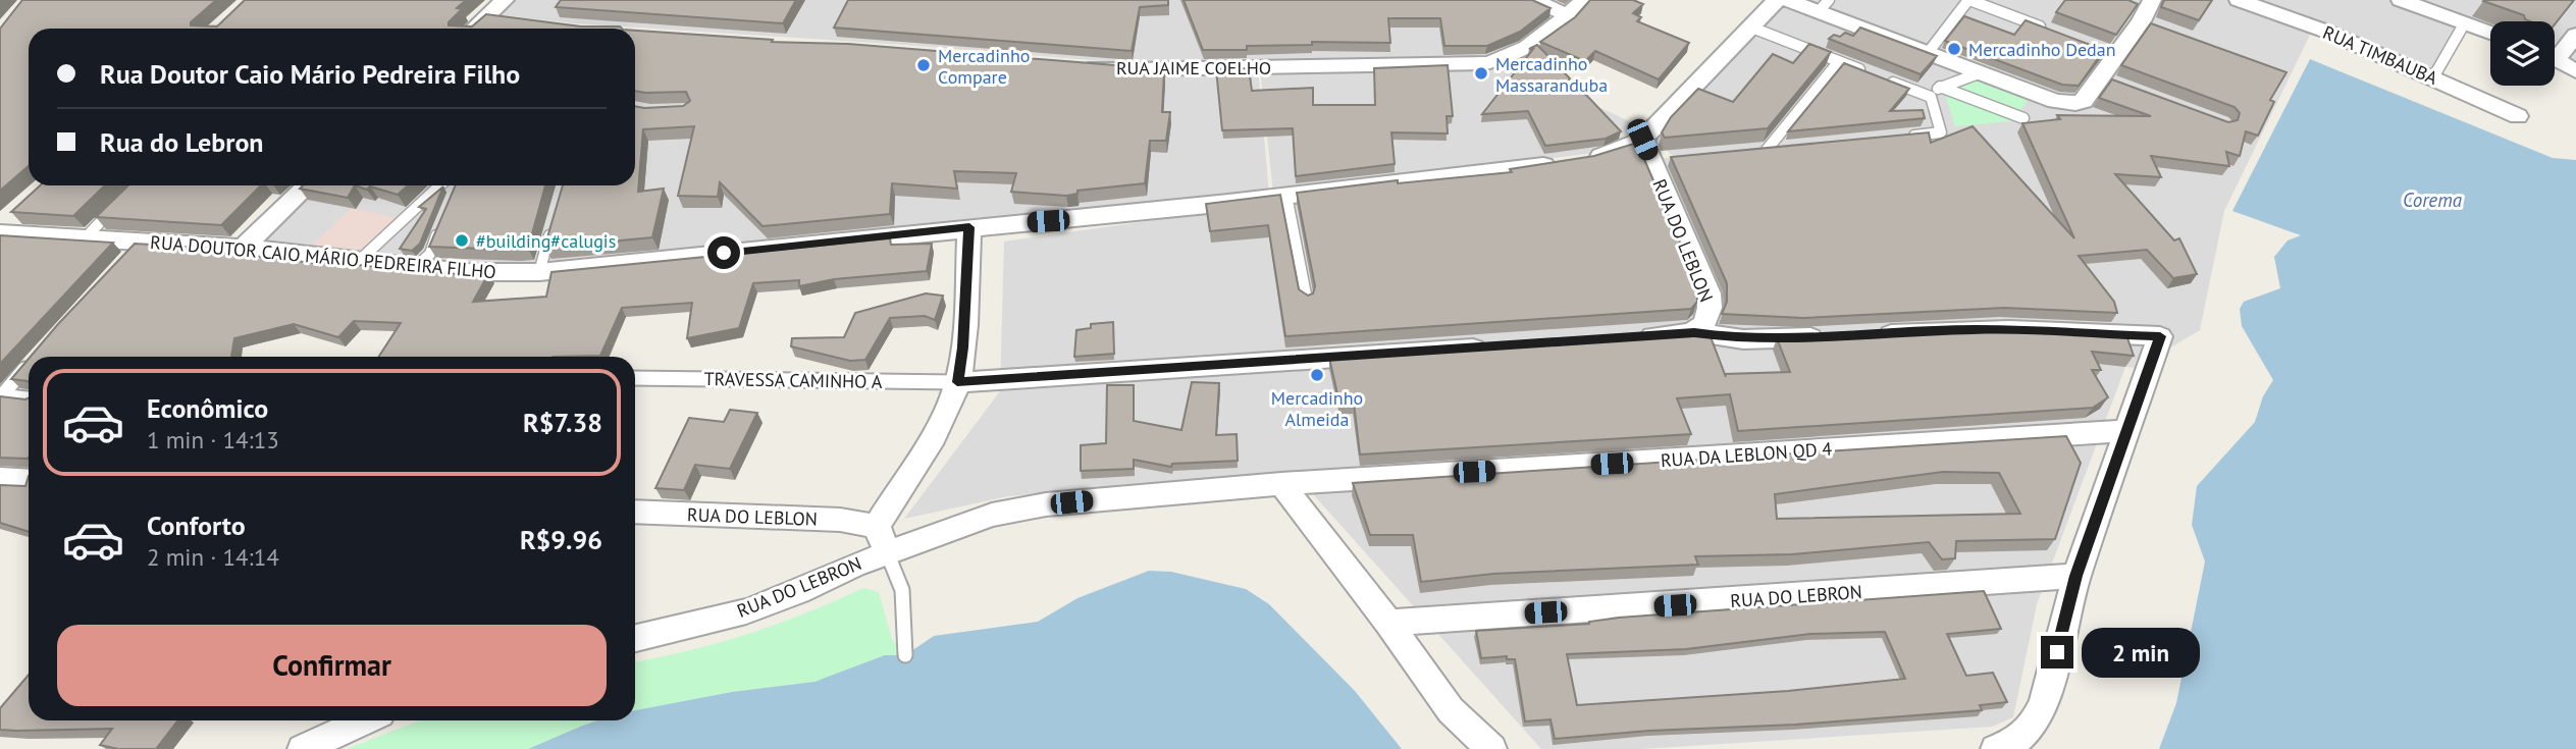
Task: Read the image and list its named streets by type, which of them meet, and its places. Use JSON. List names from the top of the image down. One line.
{"streets":{"street":["RUA TIMBAUBA","RUA JAIME COELHO","RUA DO LEBLON","RUA DOUTOR CAIO MÁRIO PEDREIRA FILHO","RUA DA LEBLON QD 4","RUA DO LEBRON"],"lane":["TRAVESSA CAMINHO A"]},"crossings":[["RUA DO LEBLON","RUA DOUTOR CAIO MÁRIO PEDREIRA FILHO"],["RUA DA LEBLON QD 4","RUA DO LEBRON"]],"water":["Corema"],"places":["Mercadinho Dedan","Mercadinho Compare","Mercadinho Massaranduba","#building#calugis","Mercadinho Almeida"],"page":{"banner":["Rua Doutor Caio Mário Pedreira Filho","Rua do Lebron"],"list":[{"name":"Econômico","note":"1 min · 14:13","value":"R$7.38"},{"name":"Conforto","note":"2 min · 14:14","value":"R$9.96"}],"buttons":"Confirmar","bubble":"2 min"}}
